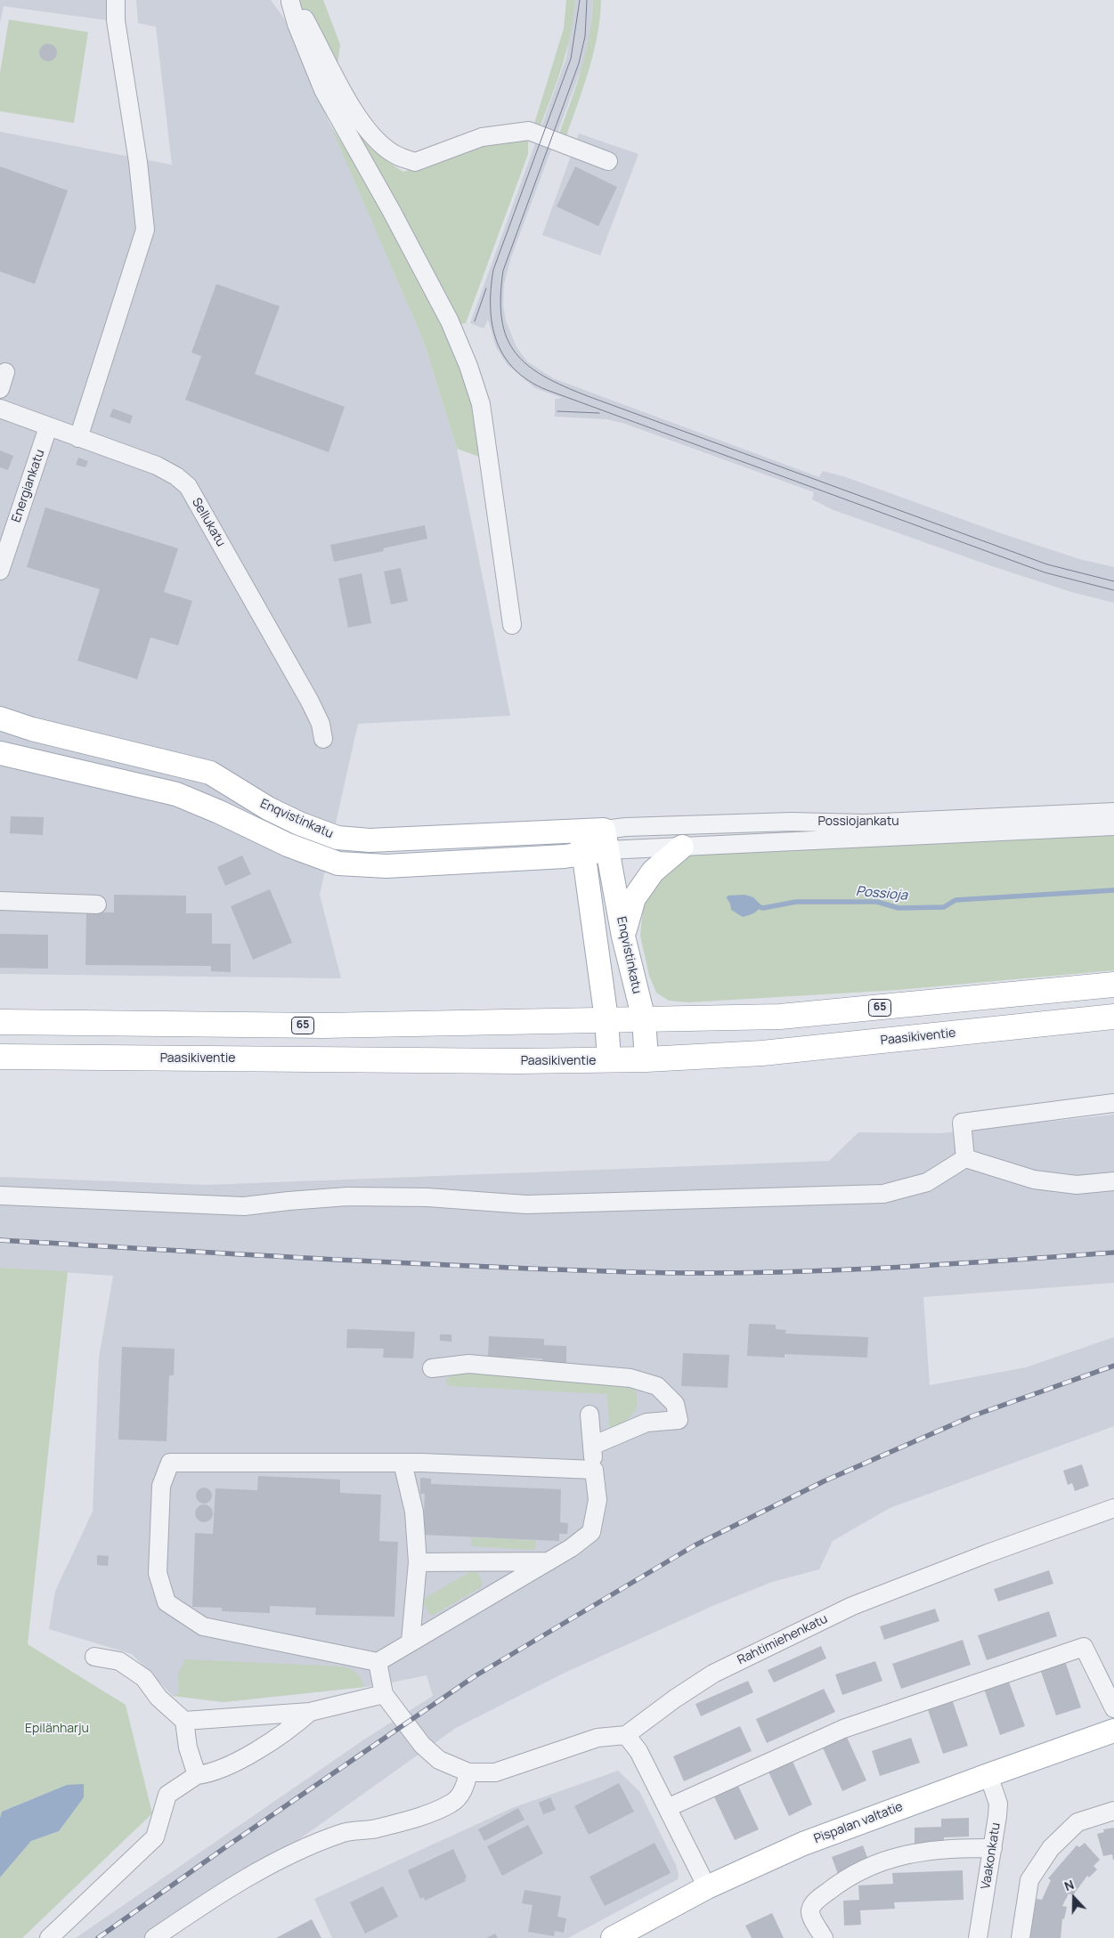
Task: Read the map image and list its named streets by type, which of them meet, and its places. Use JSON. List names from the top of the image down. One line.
{"streets":{"highway":["65","Paasikiventie"],"main road":["Enqvistinkatu","Pispalan valtatie"],"street":["Energiankatu","Sellukatu","Possiojankatu","Rahtimiehenkatu","Vaakonkatu"]},"crossings":[["Energiankatu","Sellukatu"],["Enqvistinkatu","Possiojankatu"],["Enqvistinkatu","65"],["Enqvistinkatu","Paasikiventie"],["Pispalan valtatie","Vaakonkatu"]],"water":["Possioja"],"parks":["Epilänharju"],"north":"top"}
